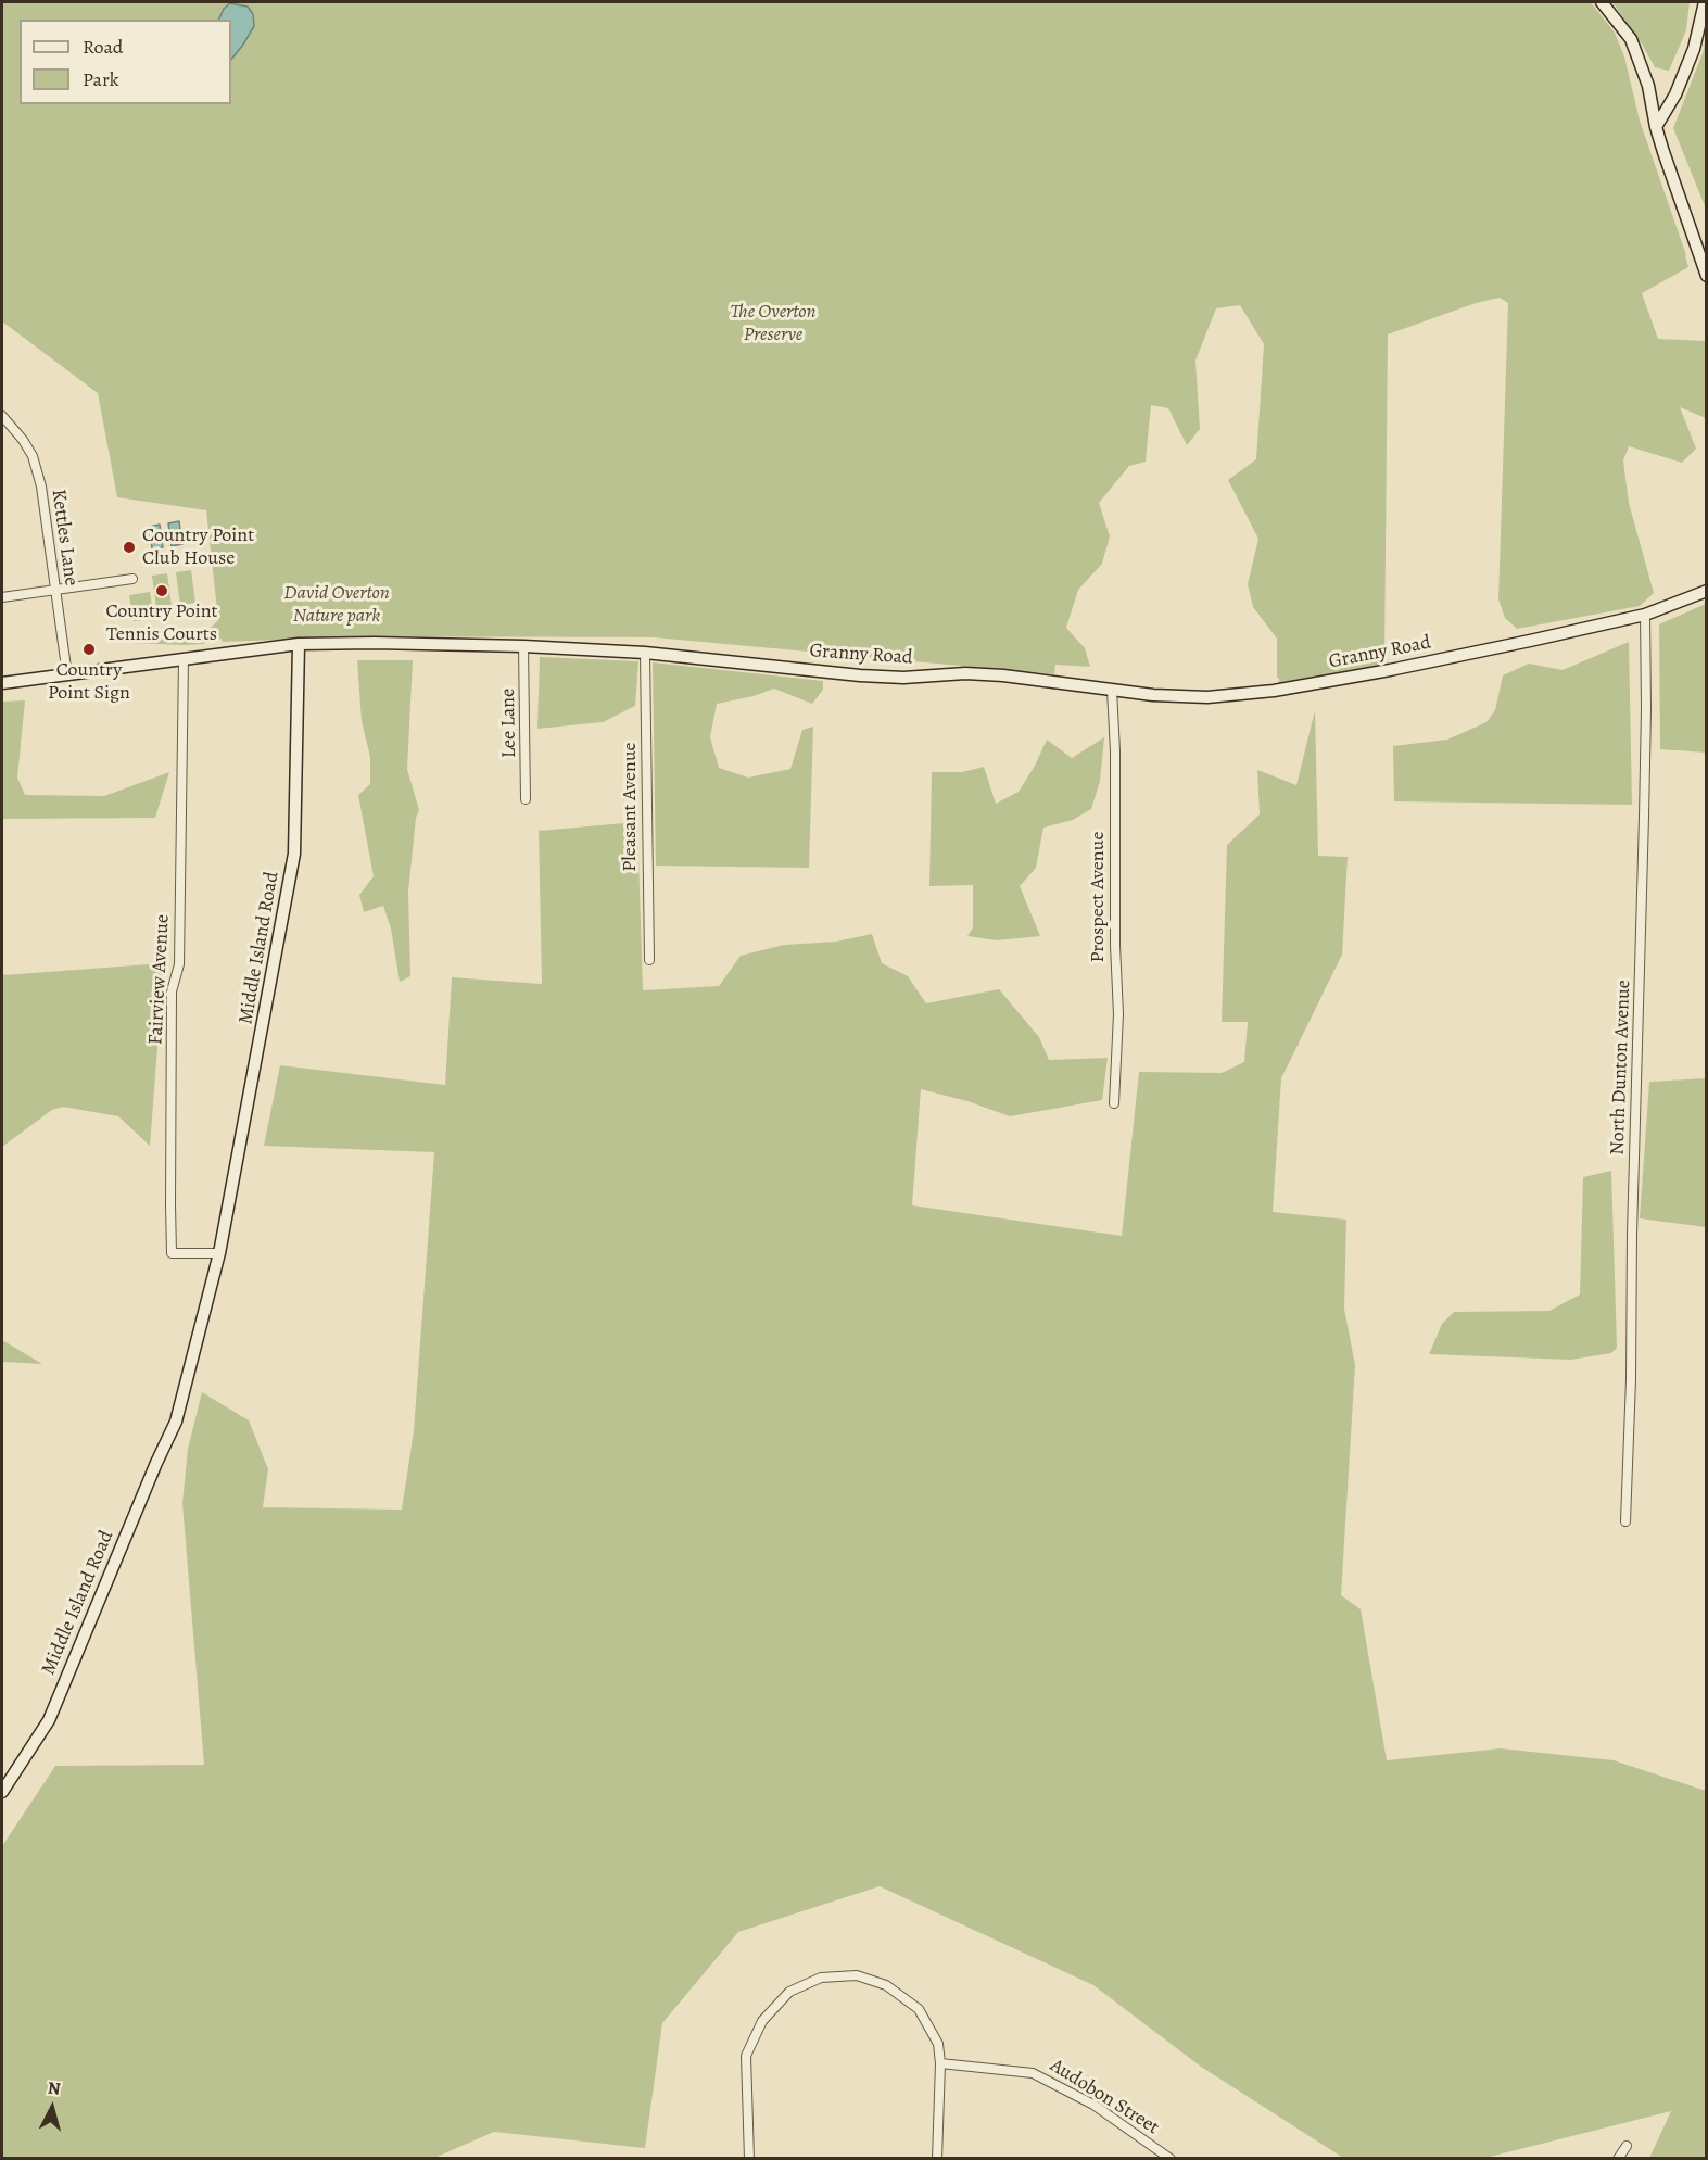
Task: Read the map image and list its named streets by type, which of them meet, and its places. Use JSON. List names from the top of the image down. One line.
{"streets":{"street":["Kettles Lane","Granny Road","Lee Lane","Pleasant Avenue","Prospect Avenue","Middle Island Road","Fairview Avenue","North Dunton Avenue","Audobon Street"]},"crossings":[["Kettles Lane","Granny Road"],["Granny Road","Lee Lane"],["Granny Road","Pleasant Avenue"],["Granny Road","Prospect Avenue"],["Granny Road","Middle Island Road"],["Granny Road","Fairview Avenue"],["Granny Road","North Dunton Avenue"],["Middle Island Road","Fairview Avenue"]],"parks":["The Overton Preserve","David Overton Nature park"],"places":["Country Point Club House","Country Point Tennis Courts","Country Point Sign"],"legend":["Road","Park"],"north":"top"}
